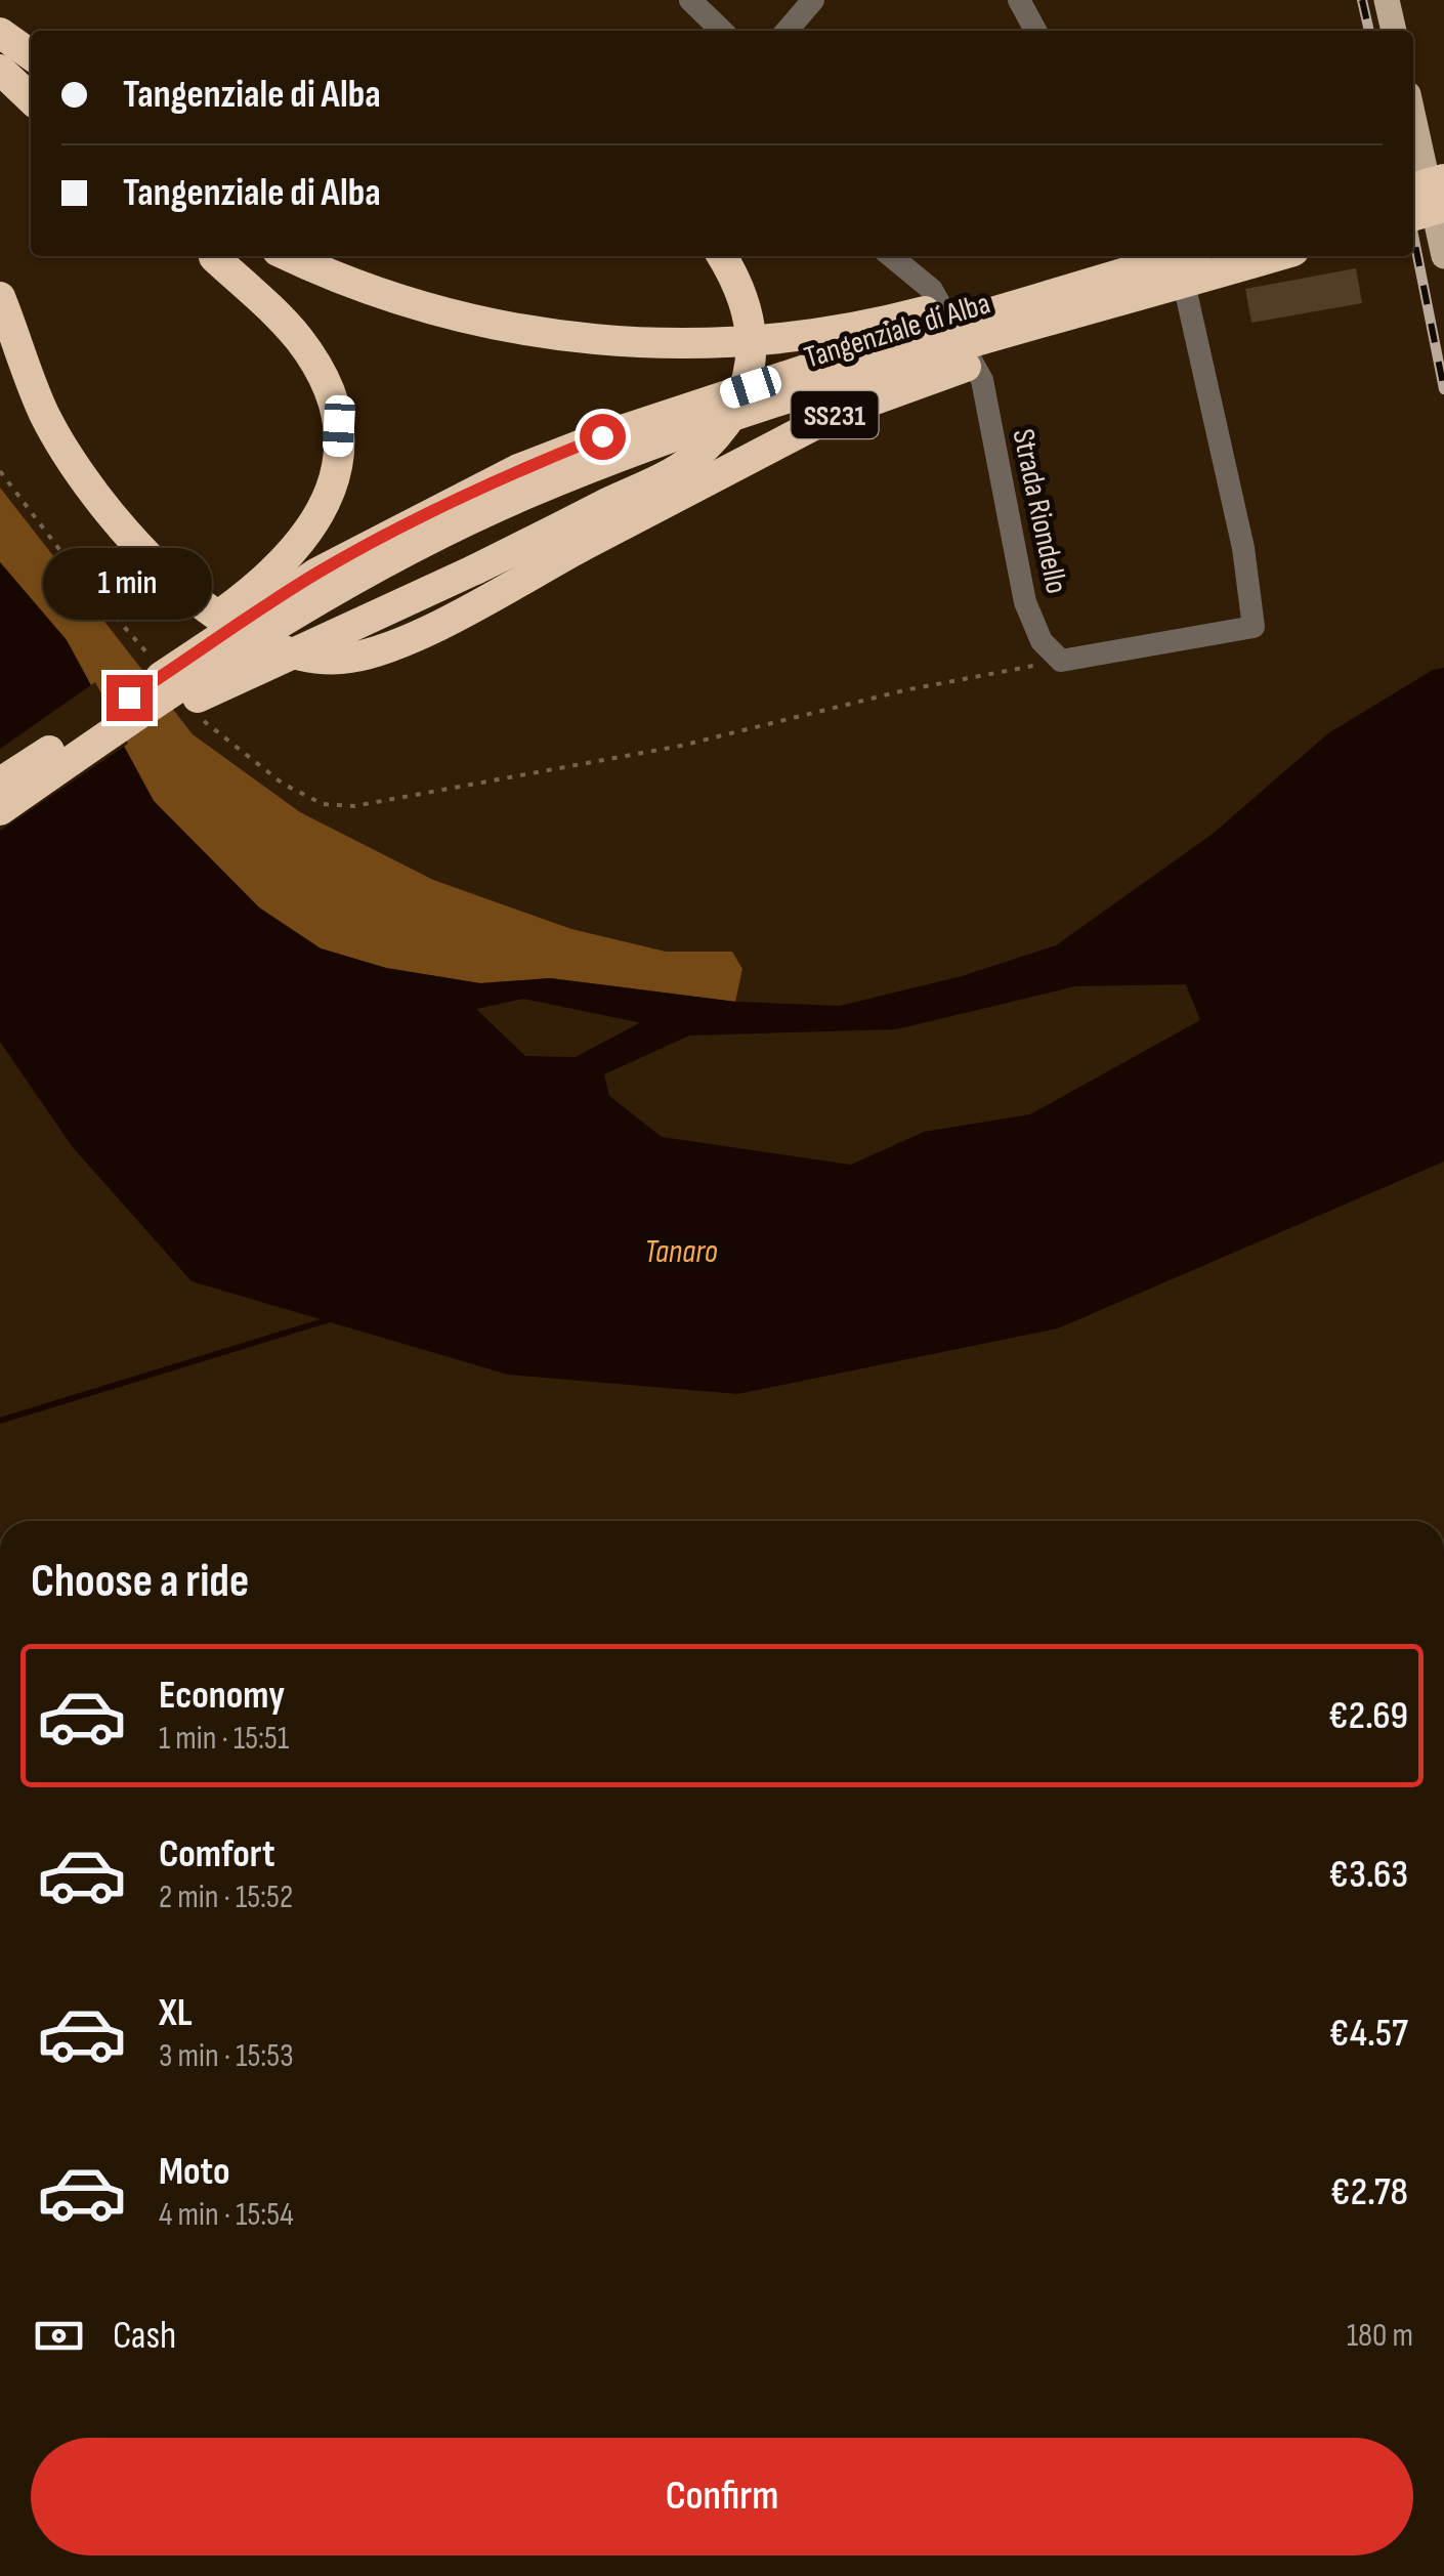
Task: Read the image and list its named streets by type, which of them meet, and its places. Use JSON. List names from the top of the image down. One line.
{"streets":{"highway":["Tangenziale di Alba","SS231"],"street":["Strada Riondello"]},"crossings":[["Tangenziale di Alba","SS231"]],"water":["Tanaro"],"page":{"banner":["Tangenziale di Alba","Tangenziale di Alba"],"bubble":"1 min","heading":"Choose a ride","list":[{"name":"Economy","note":"1 min · 15:51","value":"€2.69"},{"name":"Comfort","note":"2 min · 15:52","value":"€3.63"},{"name":"XL","note":"3 min · 15:53","value":"€4.57"},{"name":"Moto","note":"4 min · 15:54","value":"€2.78"}],"pay":["Cash","180 m"],"buttons":"Confirm"}}
